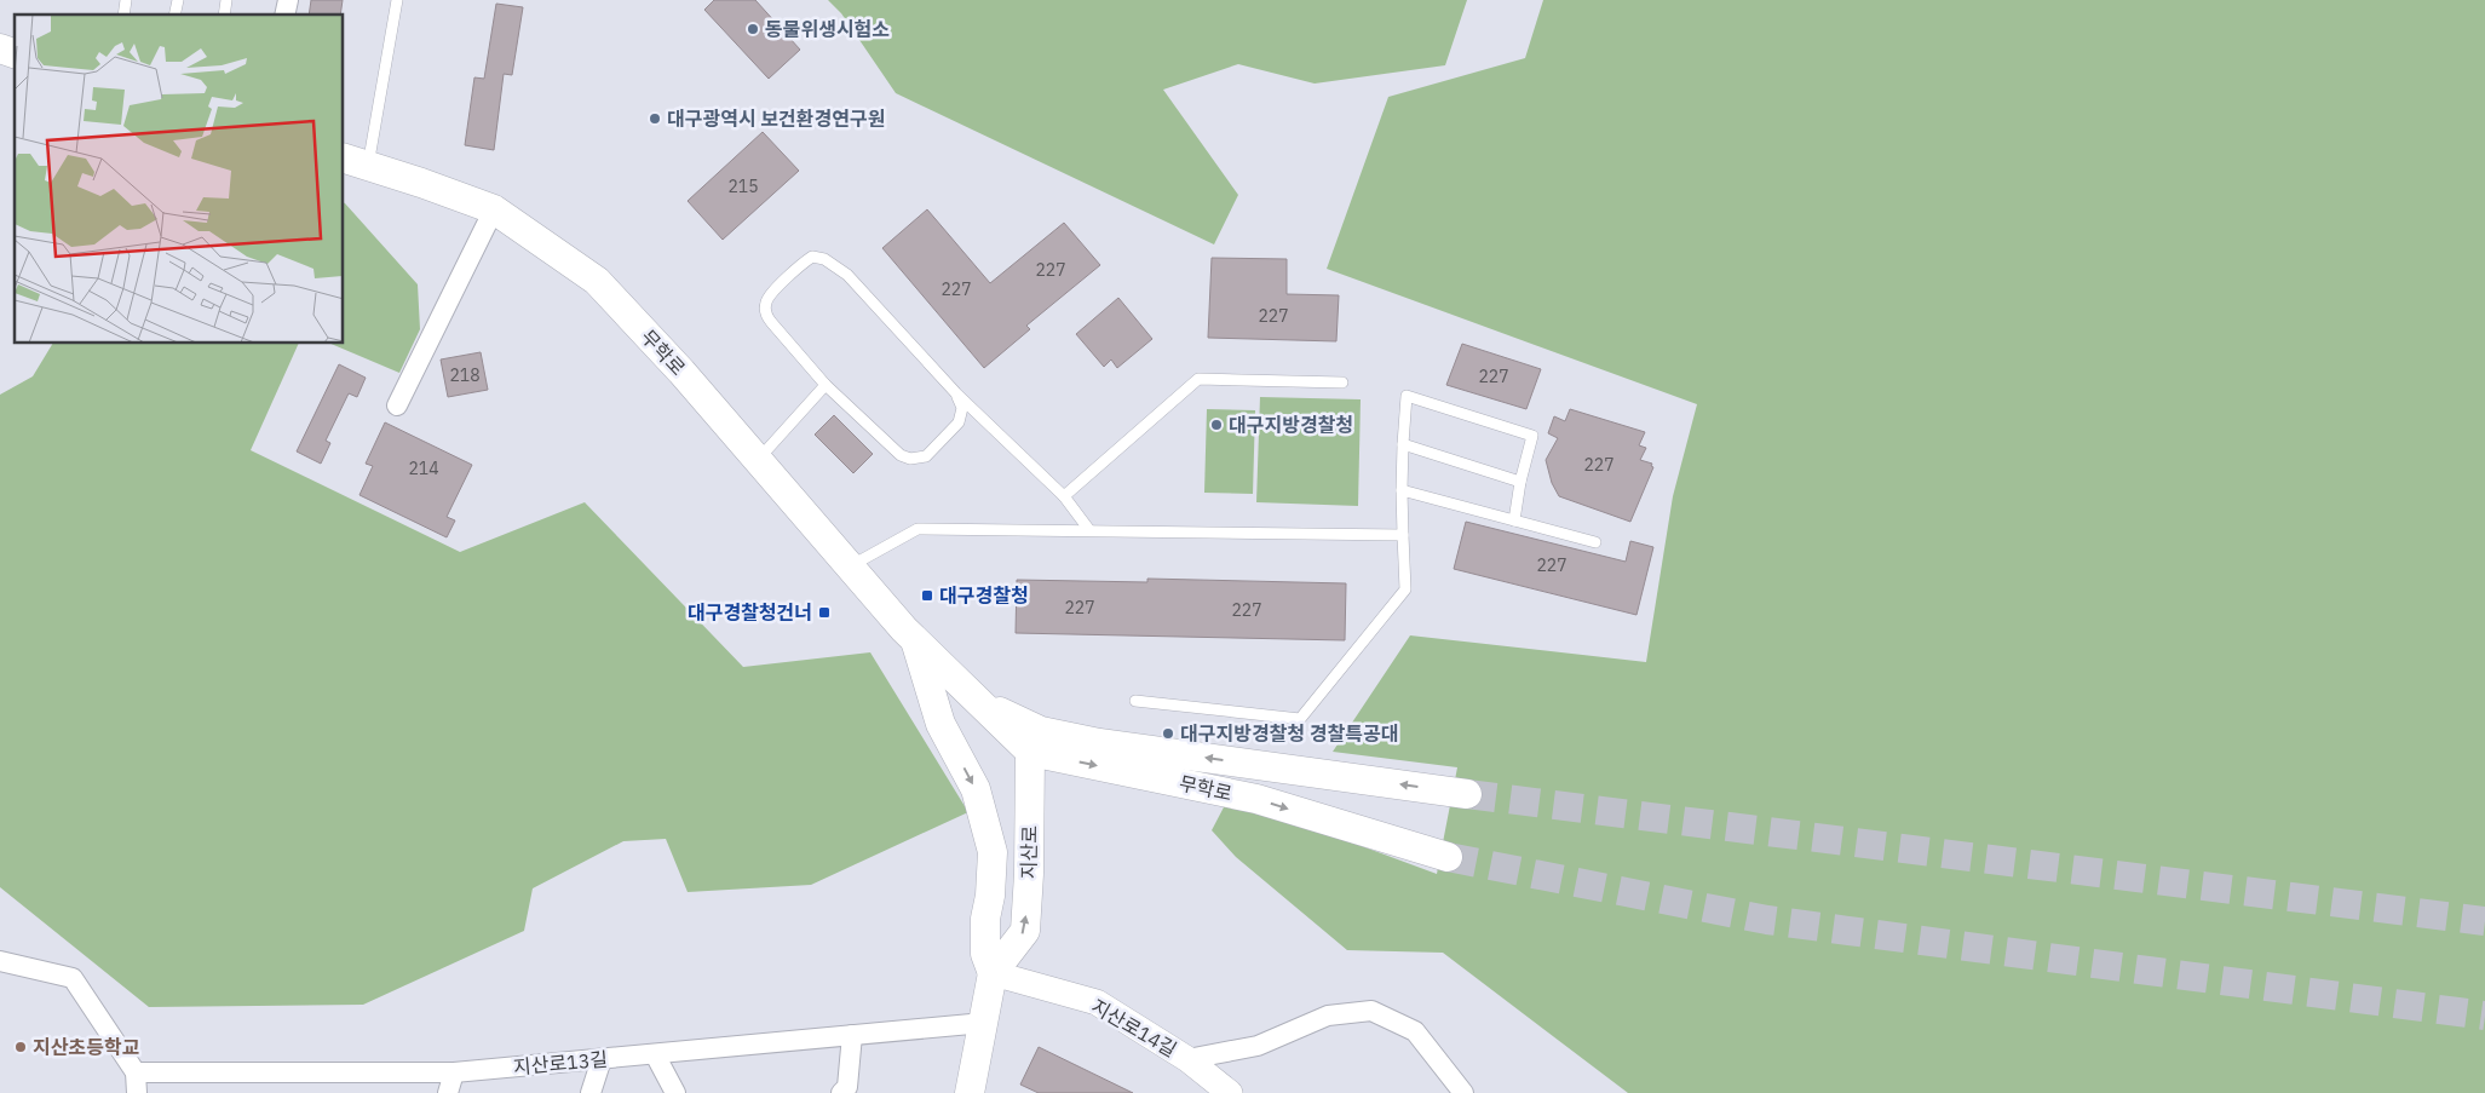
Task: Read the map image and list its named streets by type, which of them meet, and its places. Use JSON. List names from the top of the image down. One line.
{"streets":{"main road":["무학로","지산로"],"street":["지산로14길","지산로13길"]},"crossings":[["무학로","지산로"],["지산로","지산로14길"],["지산로","지산로13길"]],"places":{"other":["동물위생시험소","대구광역시 보건환경연구원","대구지방경찰청","대구지방경찰청 경찰특공대","지산초등학교"],"transit":["대구경찰청","대구경찰청건너"]},"house_numbers":["215","227","227","227","218","227","227","214","227","227","227"]}
